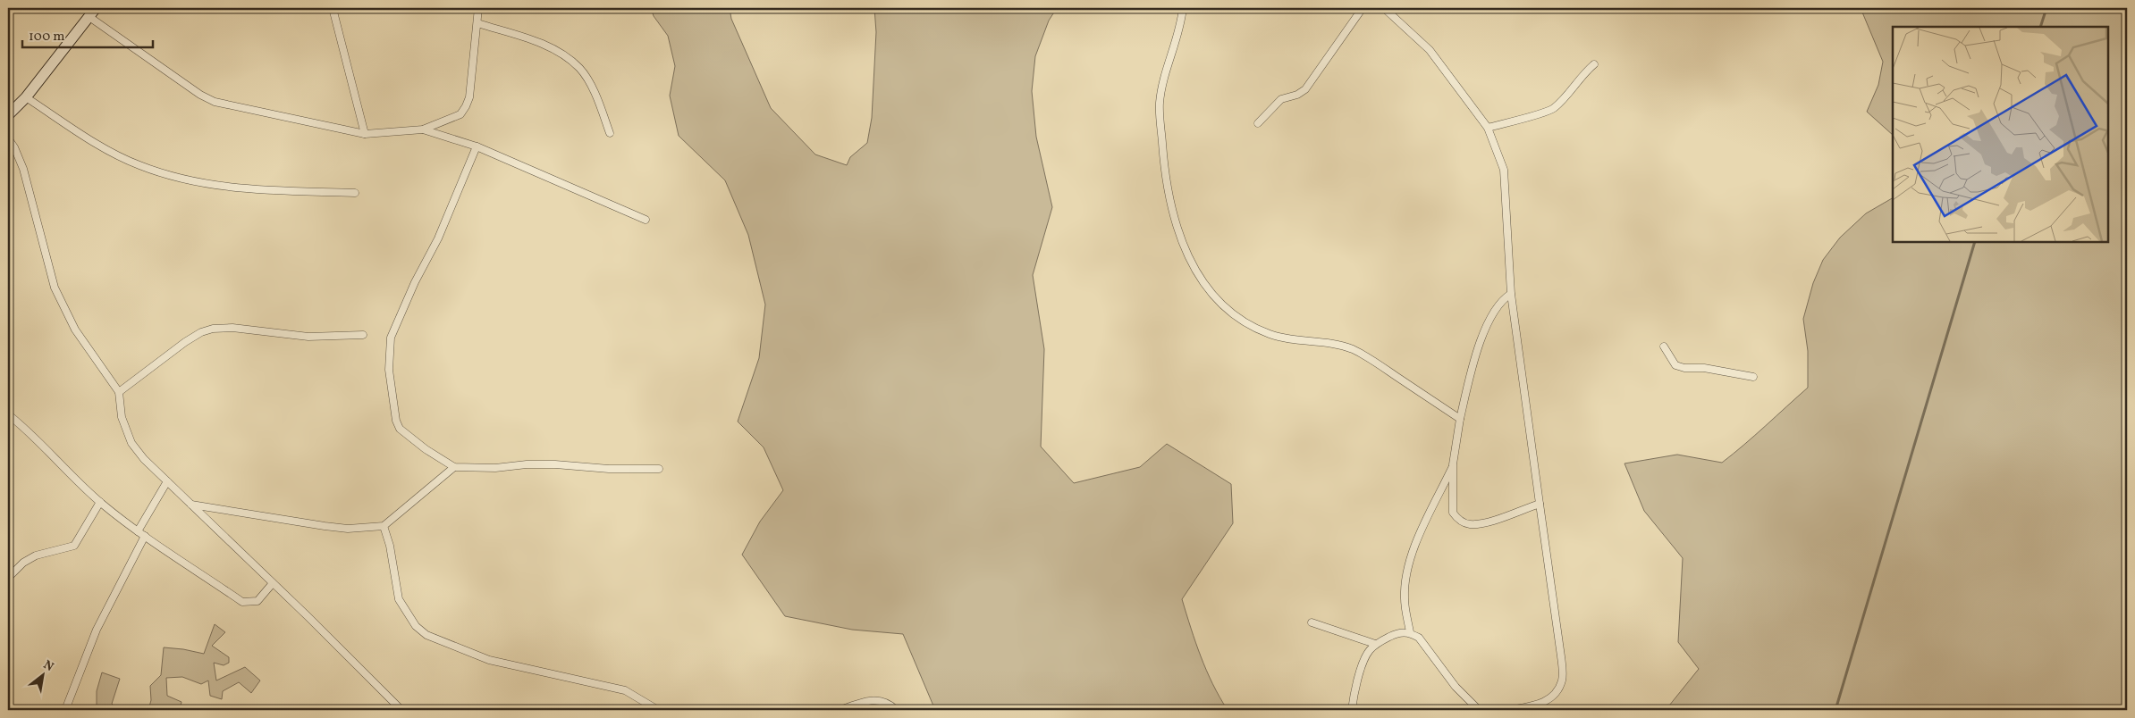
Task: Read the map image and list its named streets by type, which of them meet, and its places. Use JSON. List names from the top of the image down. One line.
{"scale_bar":"100 m","north":"top right"}
